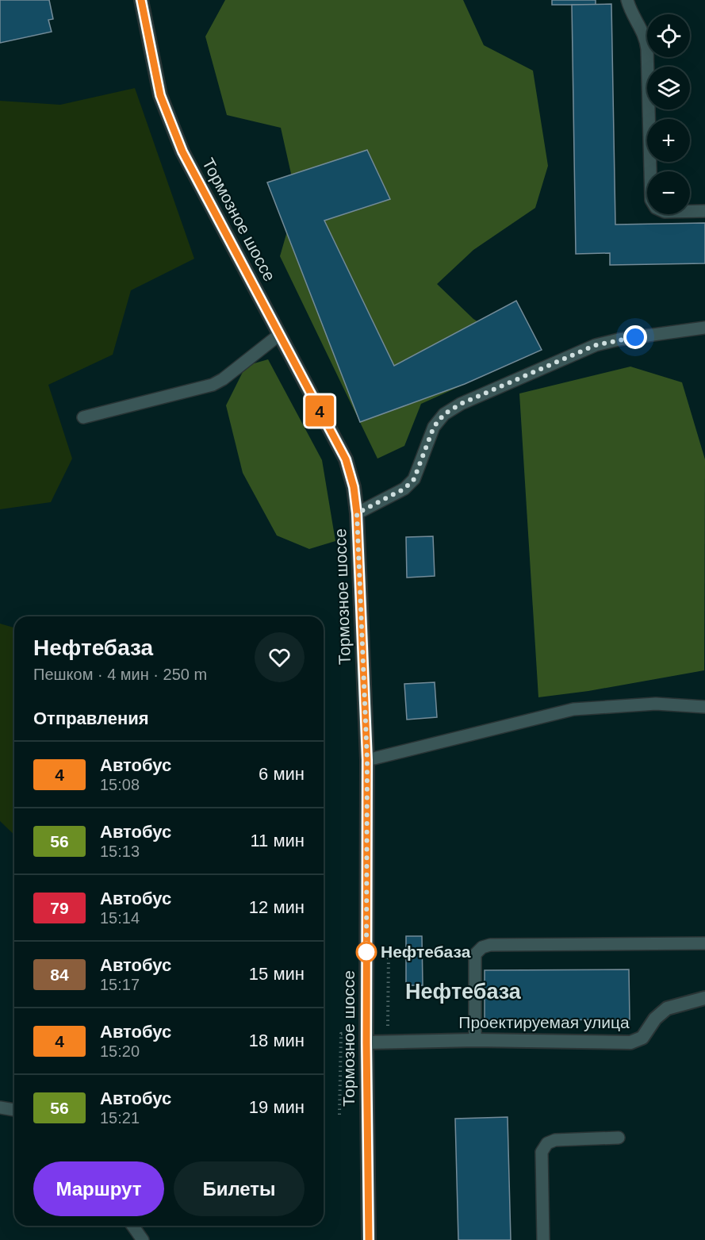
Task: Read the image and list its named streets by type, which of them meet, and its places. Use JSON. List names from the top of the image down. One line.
{"streets":{"street":["Тормозное шоссе","Проектируемая улица"]},"crossings":[["Тормозное шоссе","Проектируемая улица"]],"districts":["Нефтебаза"],"places":["Нефтебаза"],"lines":["bus line 4"],"page":{"on_map":"4","map_buttons":["+","−"],"heading":[["Нефтебаза","Пешком · 4 мин · 250 m"],"Отправления"],"list":[{"mark":"4","name":"Автобус","note":"15:08","value":"6 мин"},{"mark":"56","name":"Автобус","note":"15:13","value":"11 мин"},{"mark":"79","name":"Автобус","note":"15:14","value":"12 мин"},{"mark":"84","name":"Автобус","note":"15:17","value":"15 мин"},{"mark":"4","name":"Автобус","note":"15:20","value":"18 мин"},{"mark":"56","name":"Автобус","note":"15:21","value":"19 мин"}],"buttons":["Маршрут","Билеты"]}}
